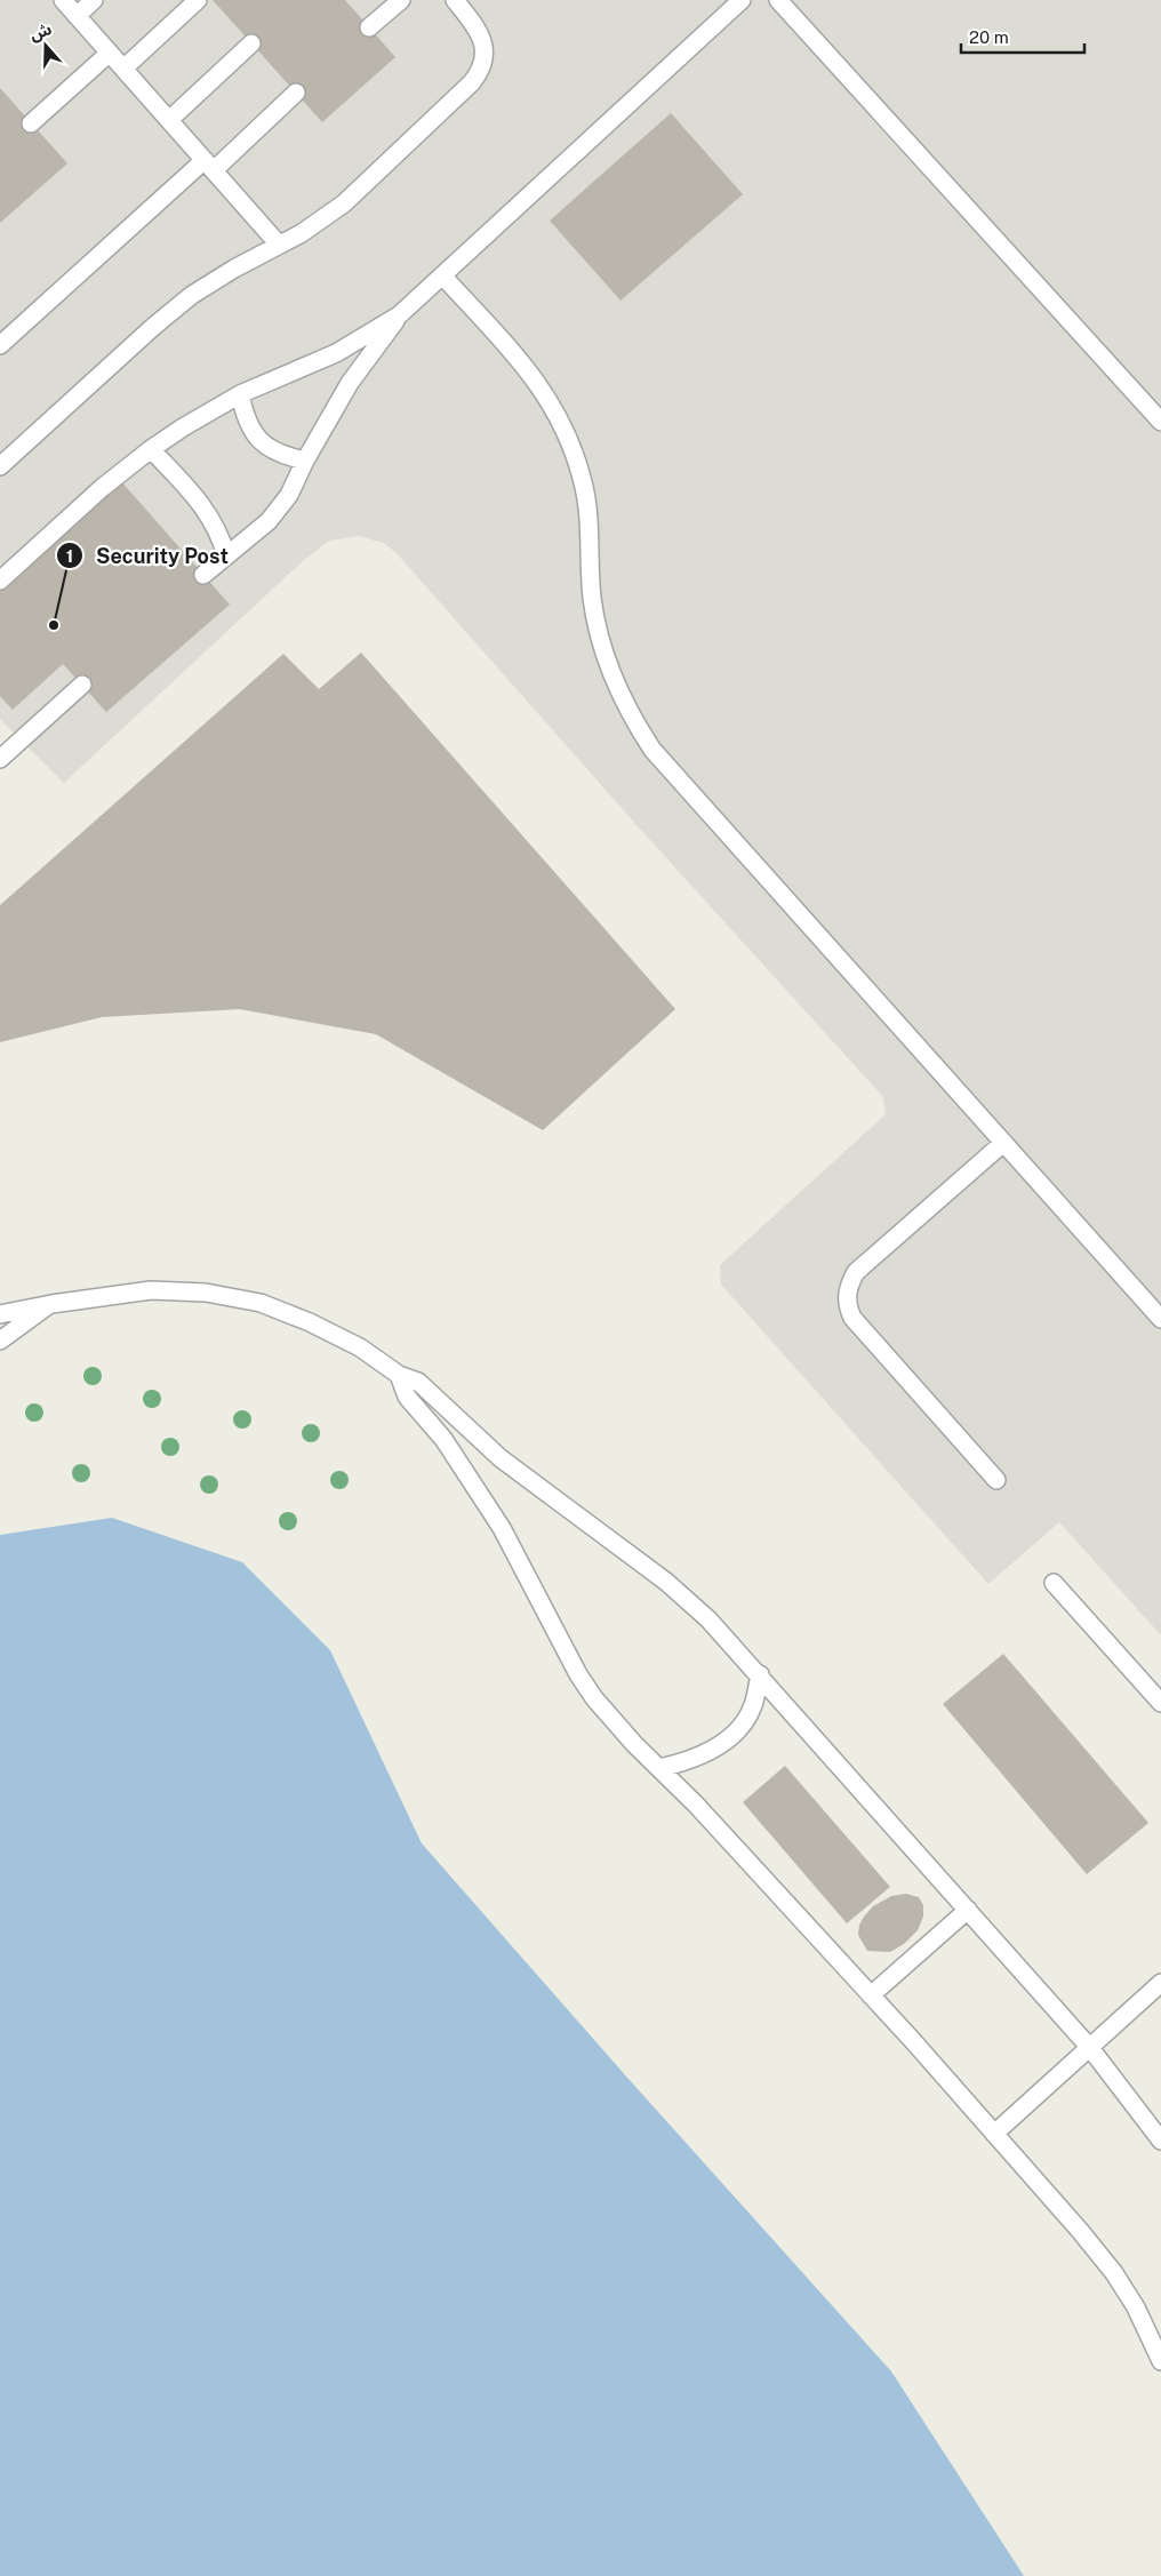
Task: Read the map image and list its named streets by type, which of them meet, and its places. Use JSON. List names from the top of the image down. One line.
{"places":["Security Post"],"scale_bar":"20 m","north":"top"}
